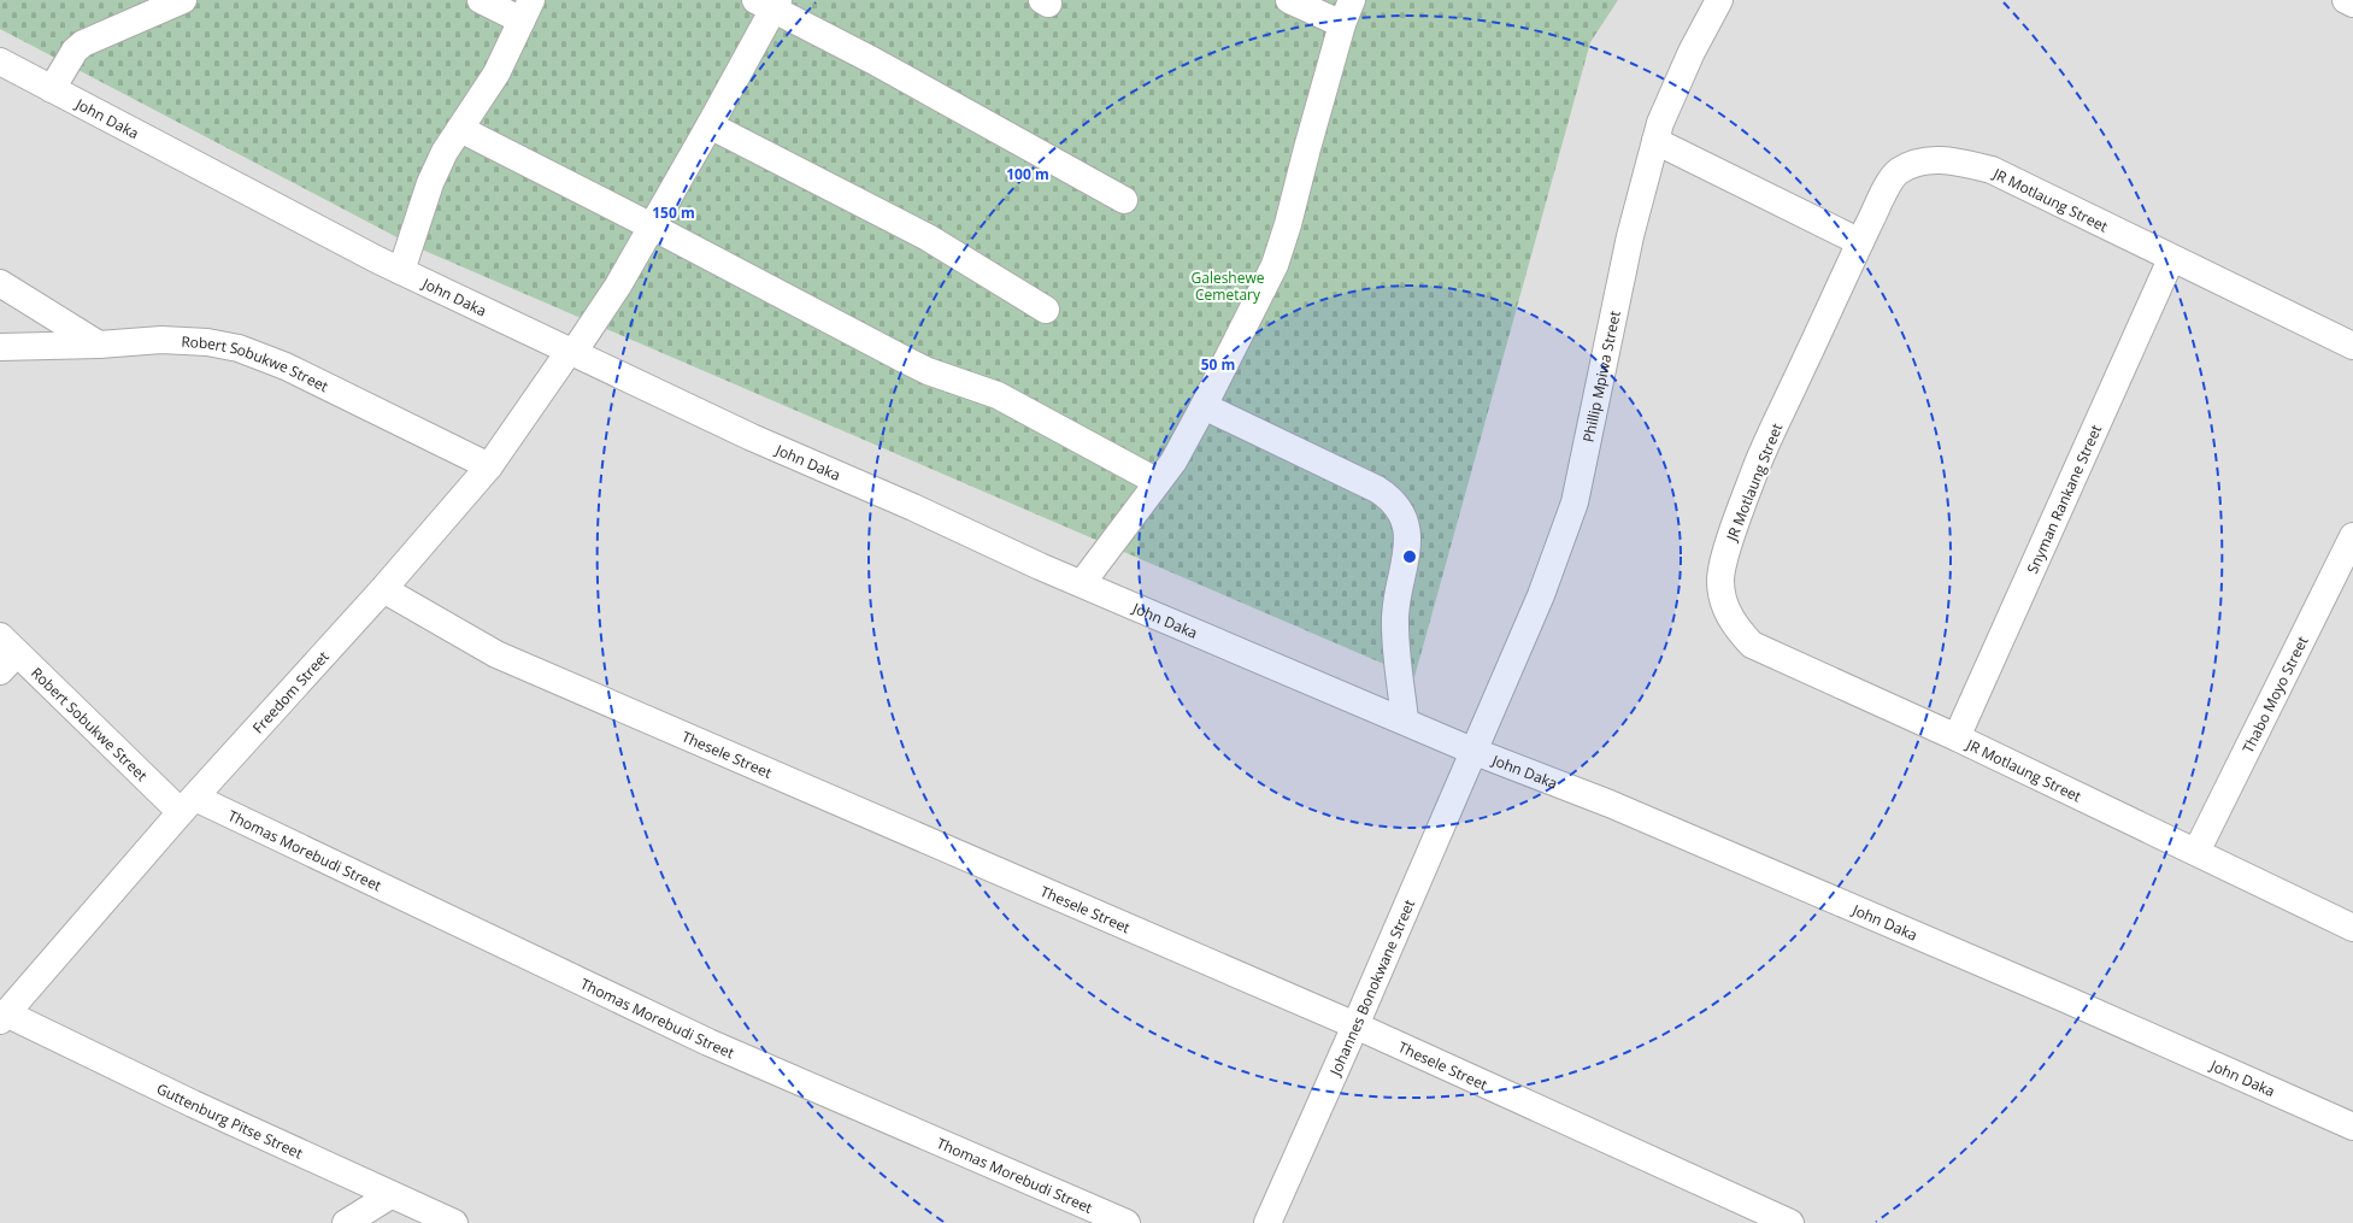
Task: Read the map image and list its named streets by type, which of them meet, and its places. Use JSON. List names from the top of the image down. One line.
{"streets":{"street":["John Daka","JR Motlaung Street","Robert Sobukwe Street","Phillip Mpiwa Street","Snyman Rankane Street","Freedom Street","Thabo Moyo Street","Thesele Street","Thomas Morebudi Street","Johannes Bonokwane Street","Guttenburg Pitse Street"]},"crossings":[["John Daka","Phillip Mpiwa Street"],["John Daka","Freedom Street"],["John Daka","Johannes Bonokwane Street"],["JR Motlaung Street","Snyman Rankane Street"],["JR Motlaung Street","Thabo Moyo Street"],["Robert Sobukwe Street","Freedom Street"],["Robert Sobukwe Street","Thomas Morebudi Street"],["Phillip Mpiwa Street","Johannes Bonokwane Street"],["Freedom Street","Thesele Street"],["Freedom Street","Thomas Morebudi Street"],["Freedom Street","Guttenburg Pitse Street"],["Thesele Street","Johannes Bonokwane Street"]],"parks":["Galeshewe Cemetary"],"rings":["100 m","150 m","50 m"]}
